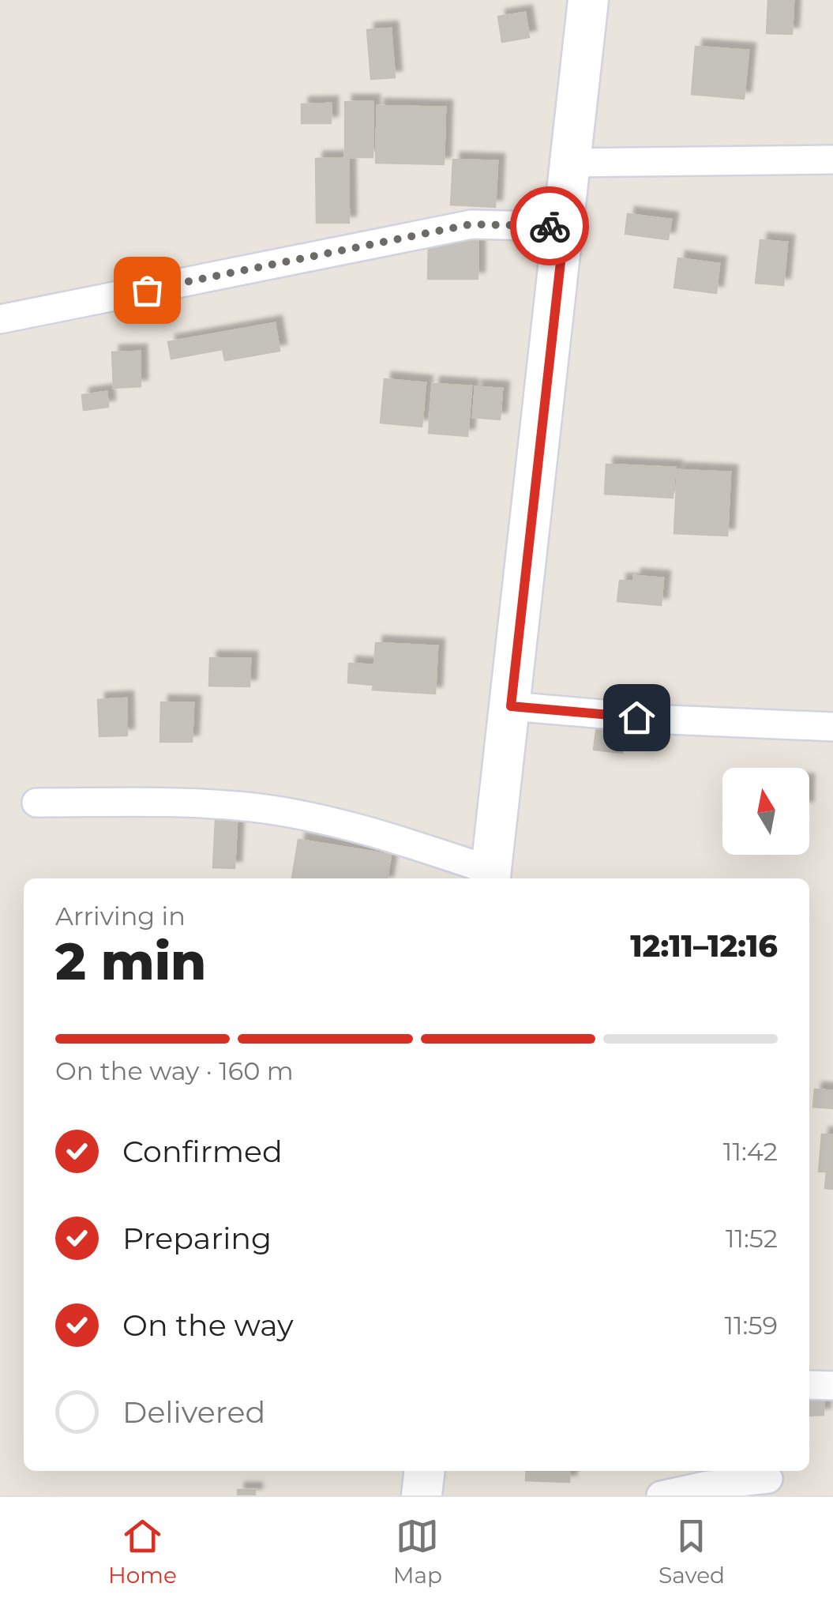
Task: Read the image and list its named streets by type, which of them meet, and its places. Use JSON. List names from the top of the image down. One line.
{"north":"top","page":{"heading":["2 min","Arriving in","12:11–12:16"],"bar":"On the way · 160 m","list":[["Confirmed","11:42"],["Preparing","11:52"],["On the way","11:59"],"Delivered"],"tabs":["Home","Map","Saved"]}}
